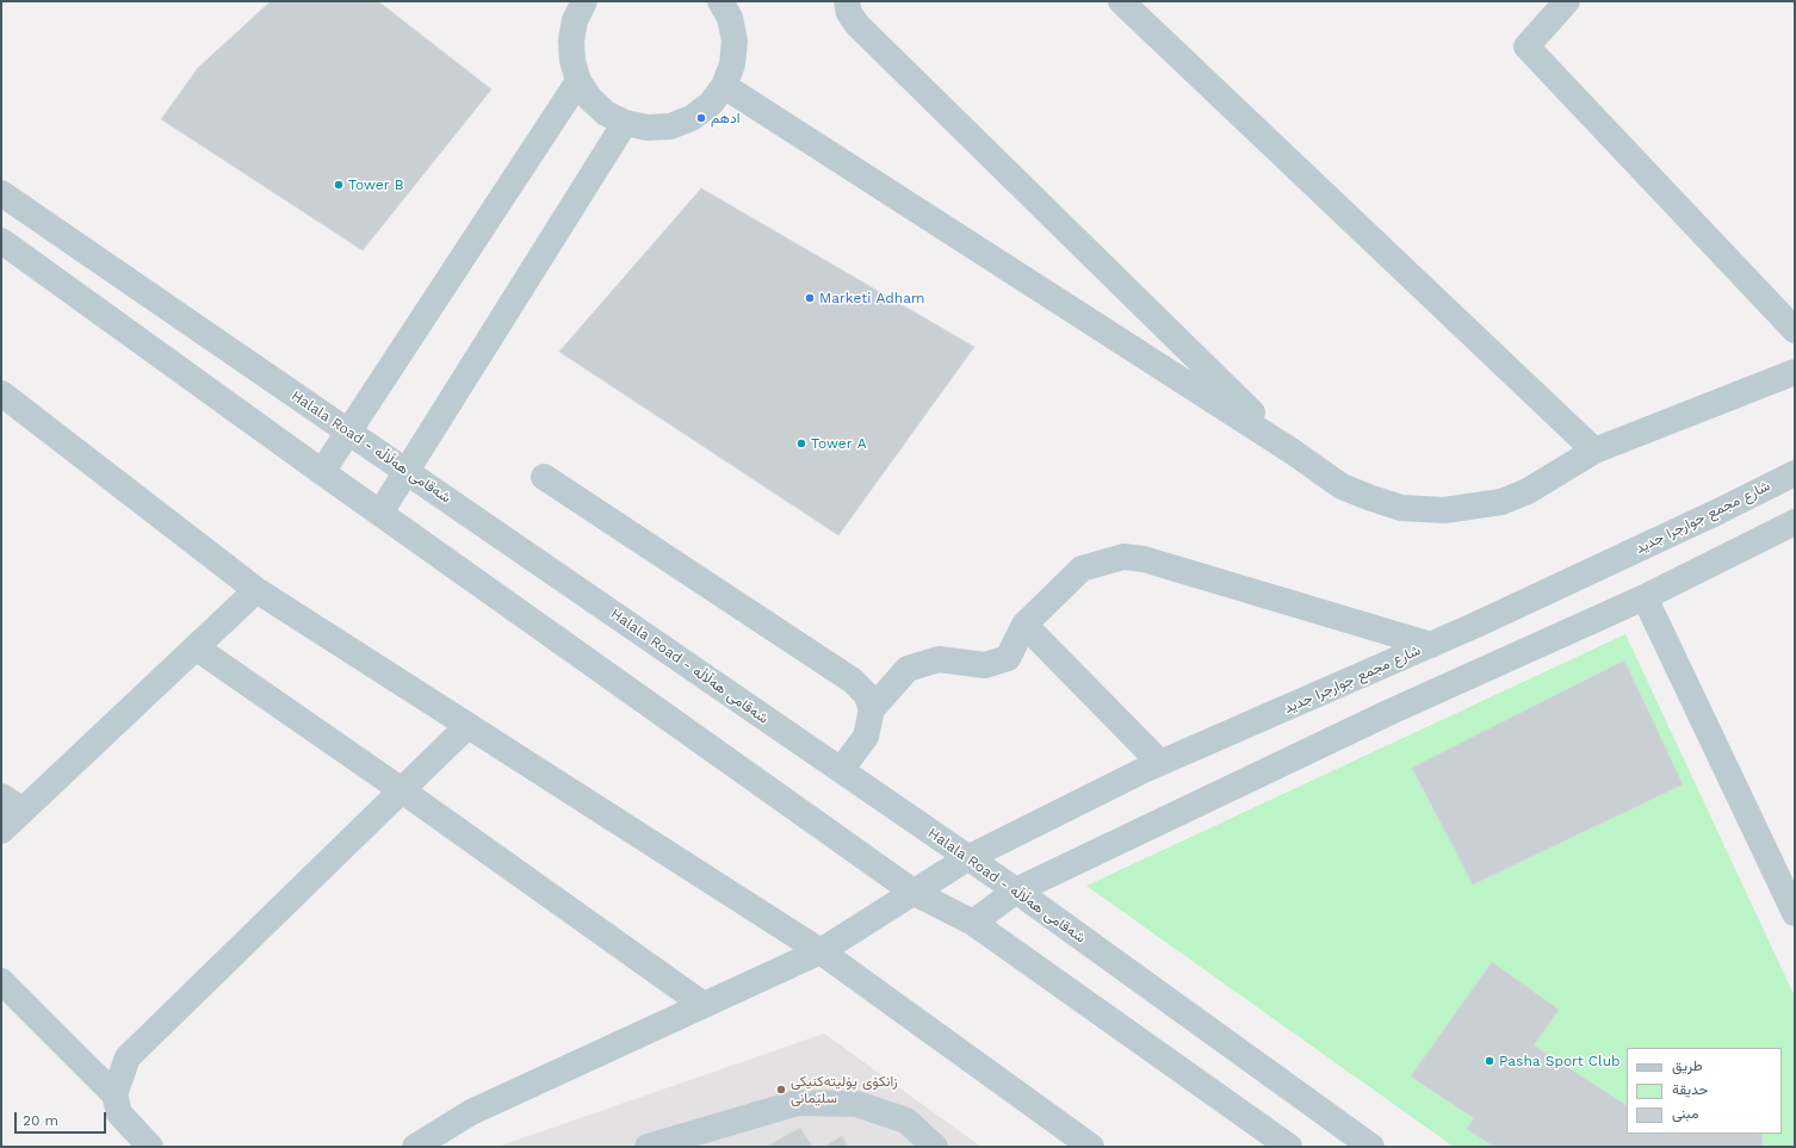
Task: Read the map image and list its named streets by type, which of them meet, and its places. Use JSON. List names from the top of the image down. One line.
{"streets":{"street":["Halala Road - شەقامی هەڵاڵە","شارع مجمع جوارجرا جديد"]},"crossings":[["Halala Road - شەقامی هەڵاڵە","شارع مجمع جوارجرا جديد"]],"places":["ادهم","Tower B","Marketi Adham","Tower A","Pasha Sport Club","زانکۆی پۆلیتەکنیکی سلێمانی"],"legend":["طريق","حديقة","مبنى"],"scale_bar":"20 m"}
